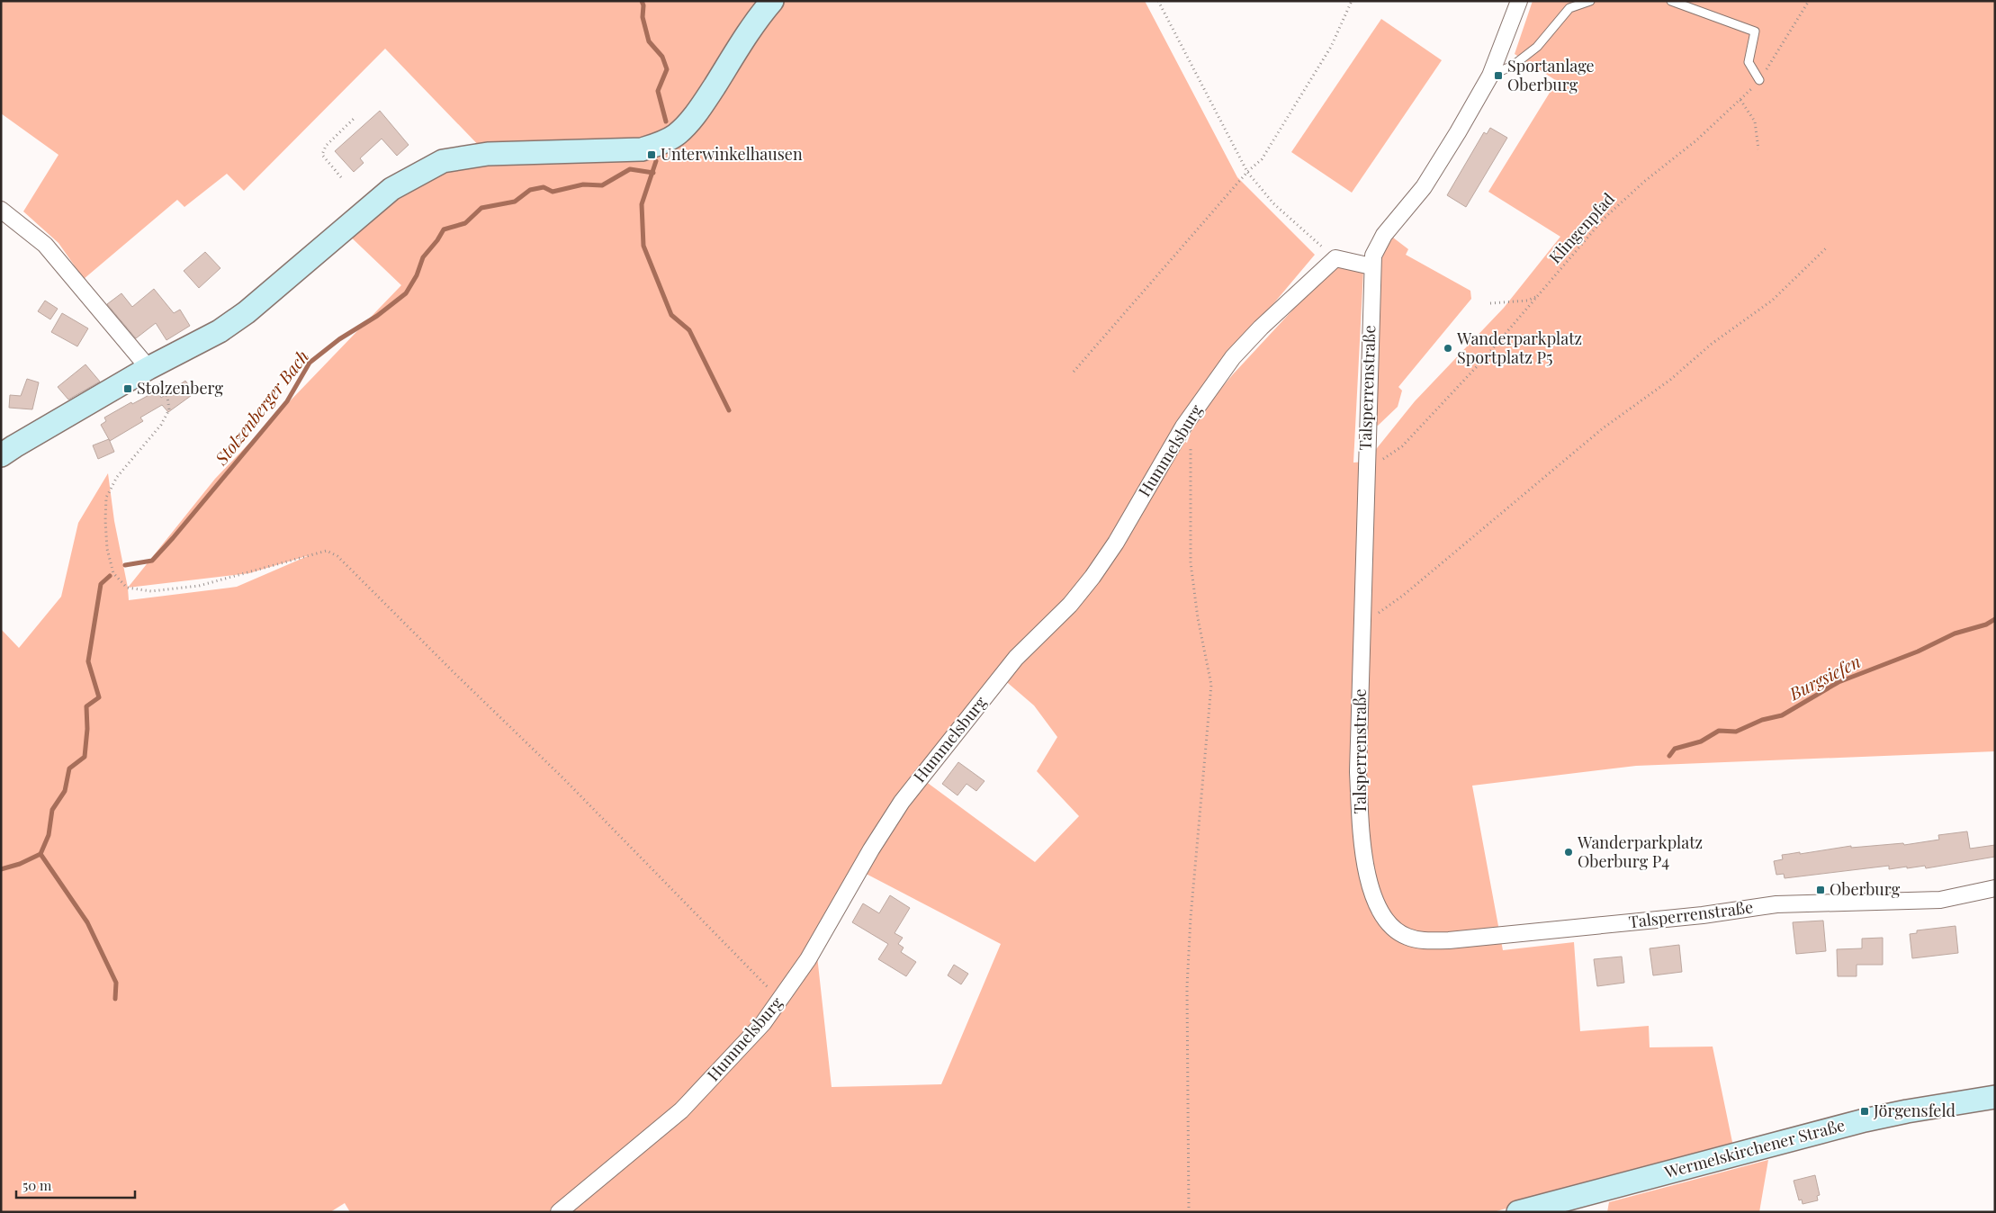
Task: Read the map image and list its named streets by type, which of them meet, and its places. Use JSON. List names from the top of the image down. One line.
{"streets":{"street":["Talsperrenstraße","Hummelsburg","Wermelskirchener Straße"],"path":["Klingenpfad"]},"crossings":[["Klingenpfad","Talsperrenstraße"]],"water":["Stolzenberger Bach","Burgsiefen"],"places":{"transit":["Sportanlage Oberburg","Unterwinkelhausen","Stolzenberg","Oberburg","Jörgensfeld"],"other":["Wanderparkplatz Sportplatz P5","Wanderparkplatz Oberburg P4"]},"scale_bar":"50 m"}
